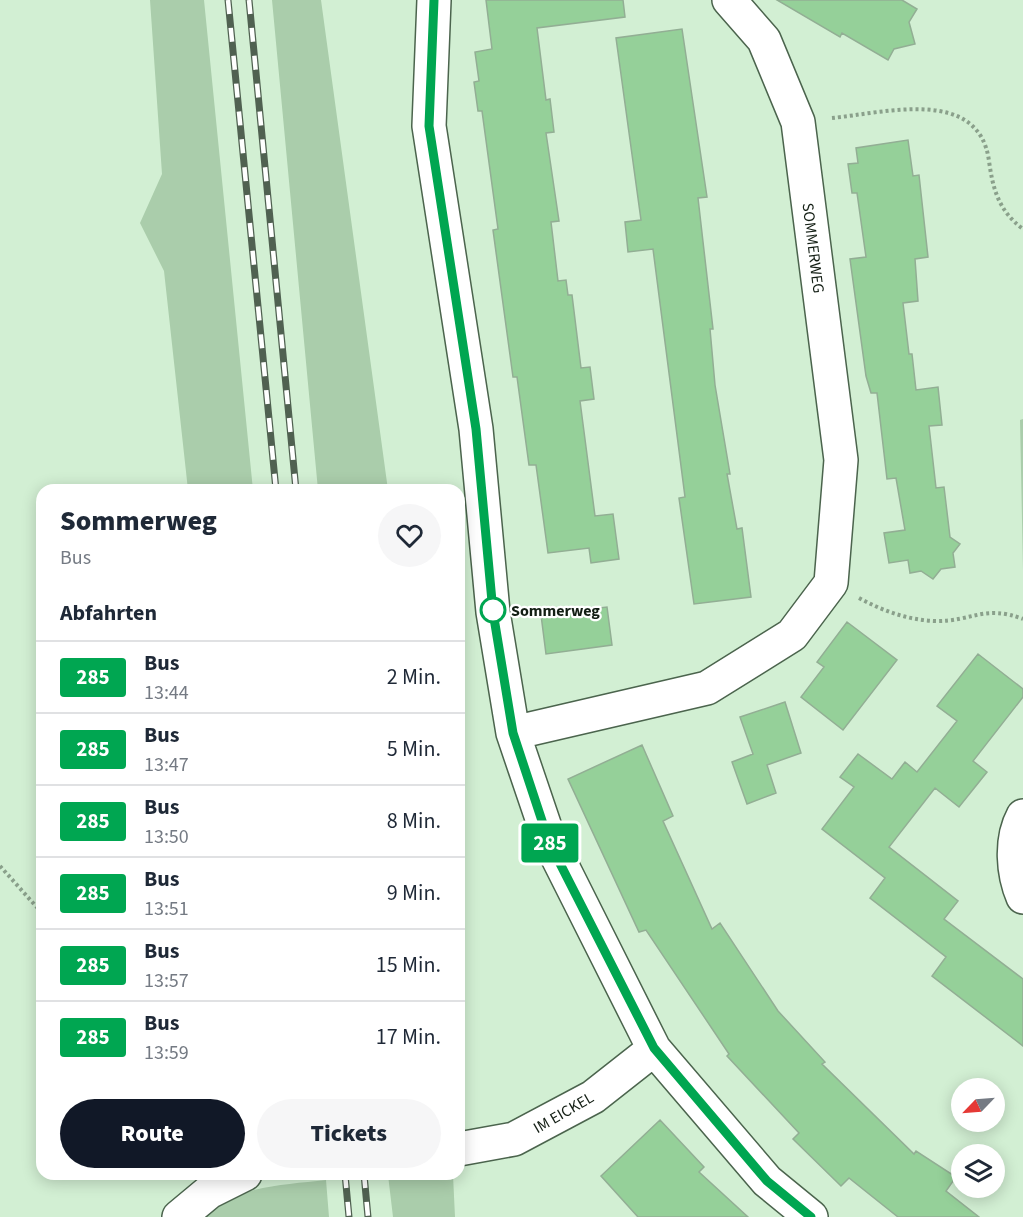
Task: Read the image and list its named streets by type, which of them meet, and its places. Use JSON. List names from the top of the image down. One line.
{"streets":{"street":["SOMMERWEG","IM EICKEL"]},"places":["Sommerweg"],"lines":["bus line 285"],"north":"bottom left","page":{"on_map":"285","heading":[["Sommerweg","Bus"],"Abfahrten"],"list":[{"mark":"285","name":"Bus","note":"13:44","value":"2 Min."},{"mark":"285","name":"Bus","note":"13:47","value":"5 Min."},{"mark":"285","name":"Bus","note":"13:50","value":"8 Min."},{"mark":"285","name":"Bus","note":"13:51","value":"9 Min."},{"mark":"285","name":"Bus","note":"13:57","value":"15 Min."},{"mark":"285","name":"Bus","note":"13:59","value":"17 Min."}],"buttons":["Route","Tickets"]}}
